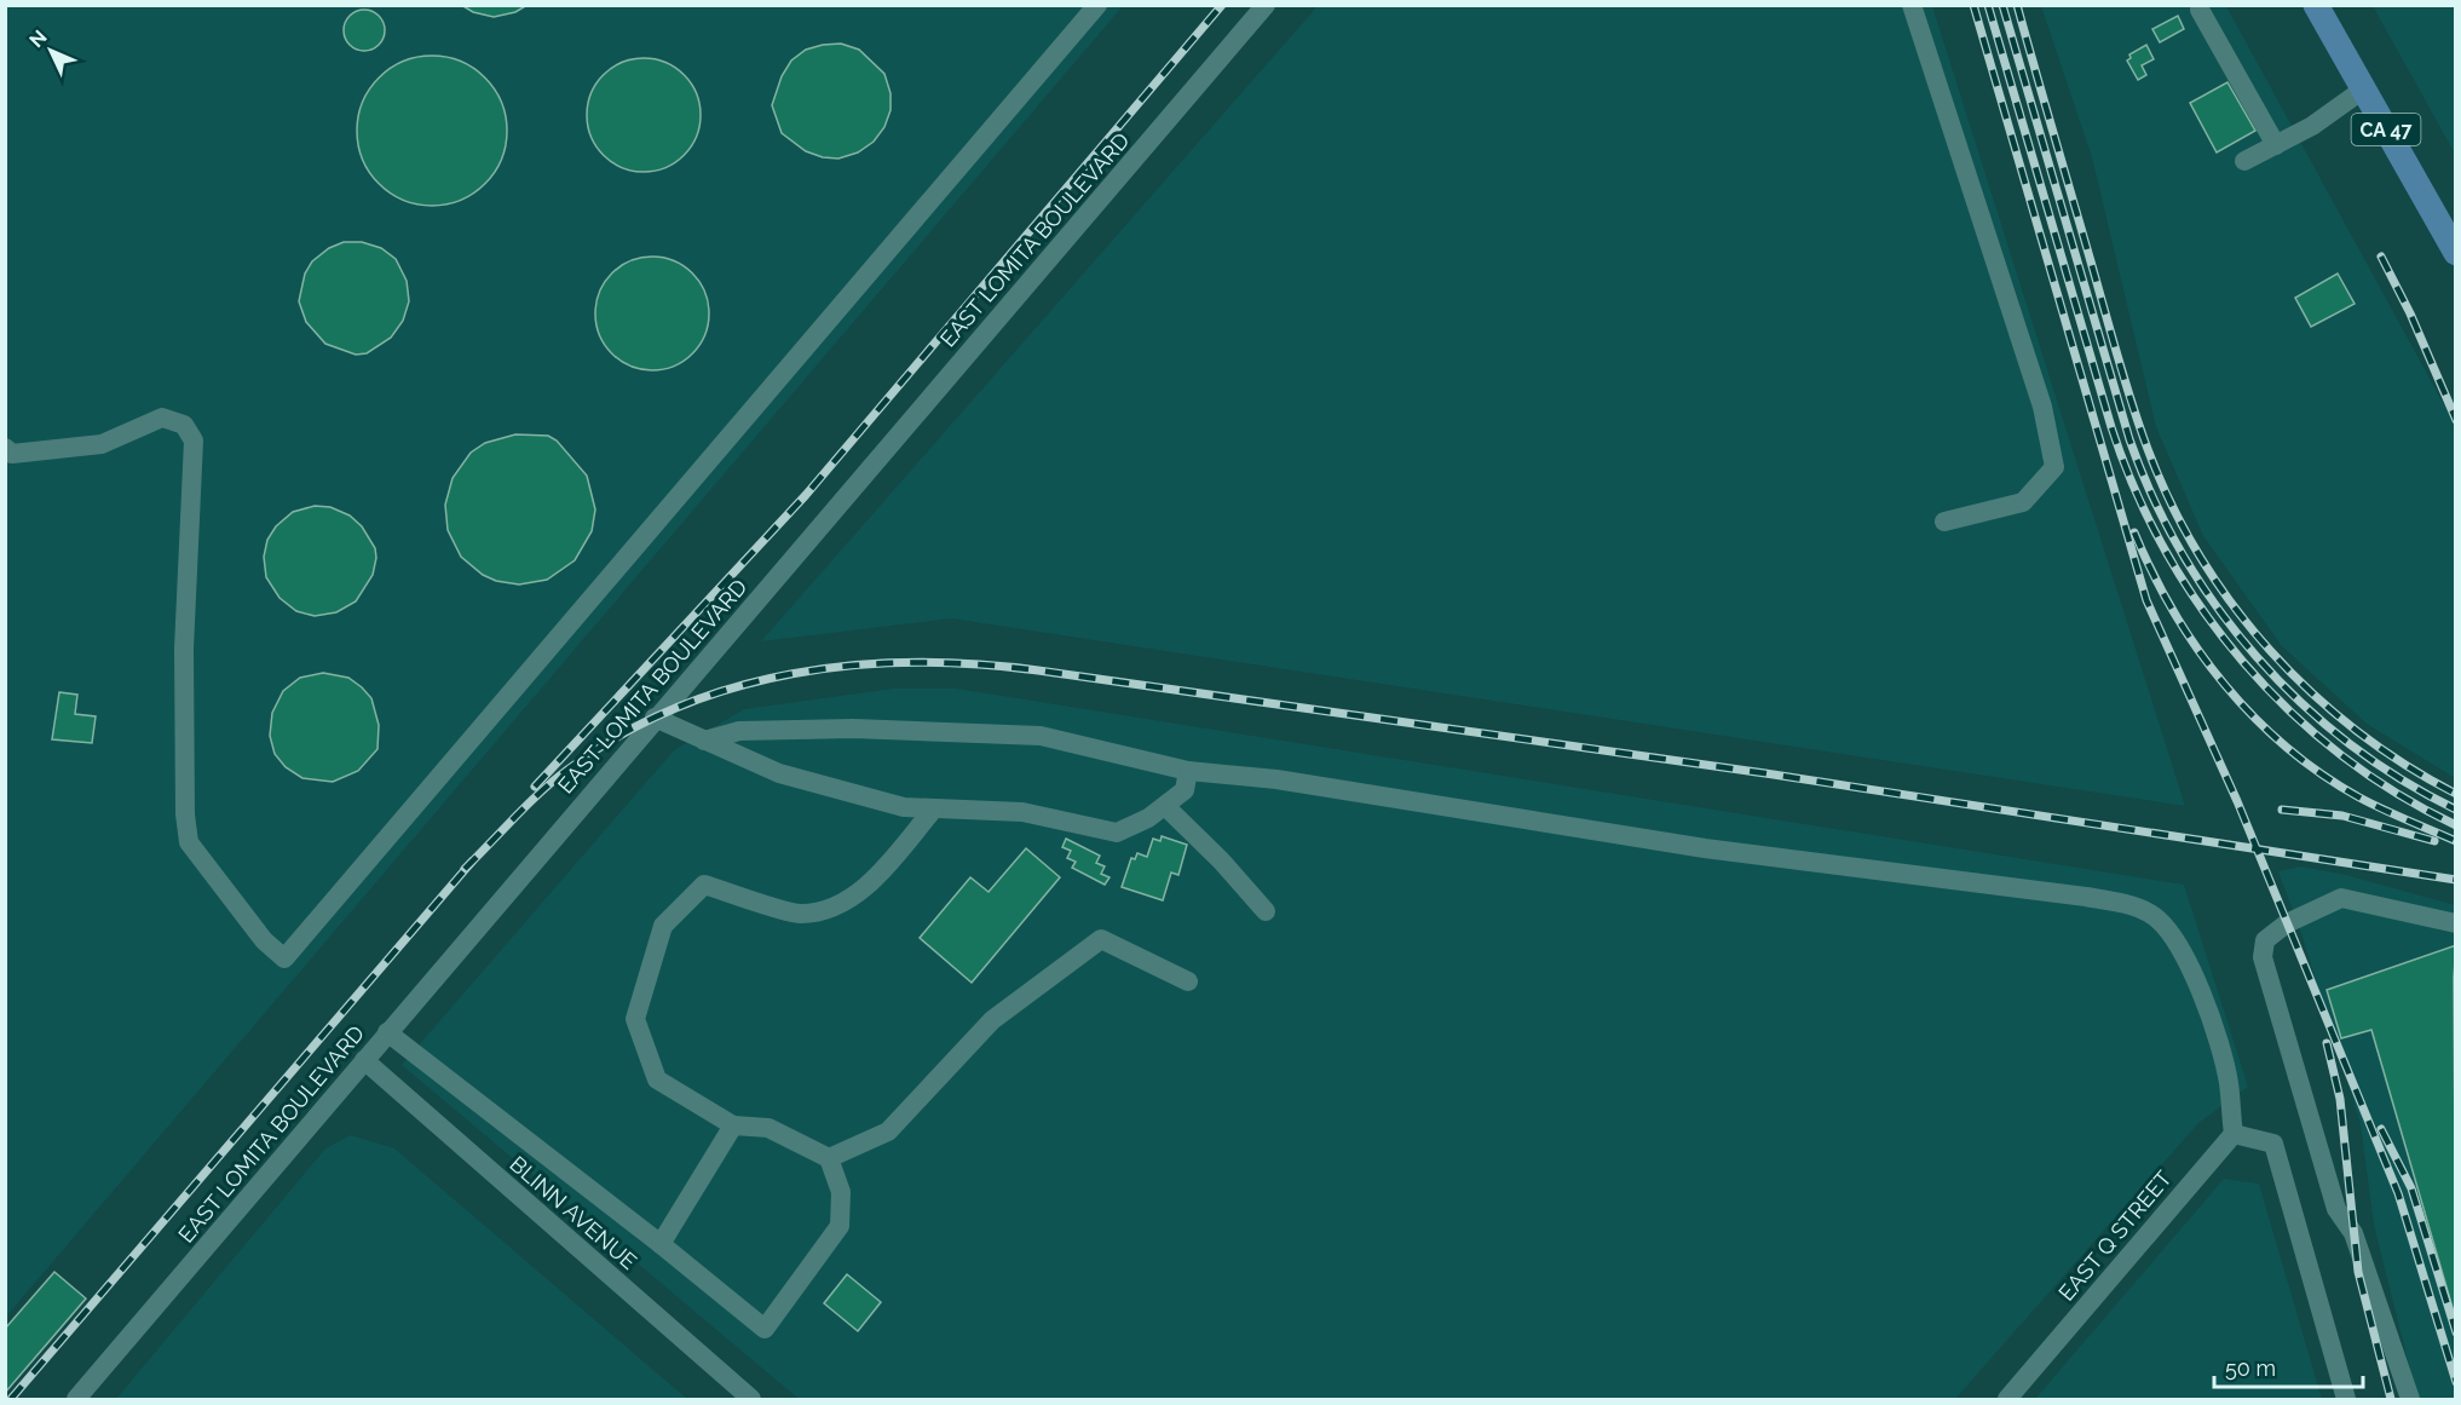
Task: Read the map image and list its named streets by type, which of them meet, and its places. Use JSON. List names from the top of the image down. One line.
{"streets":{"main road":["CA 47"],"street":["EAST LOMITA BOULEVARD","BLINN AVENUE","EAST Q STREET"]},"crossings":[["EAST LOMITA BOULEVARD","BLINN AVENUE"]],"scale_bar":"50 m","north":"top left"}
